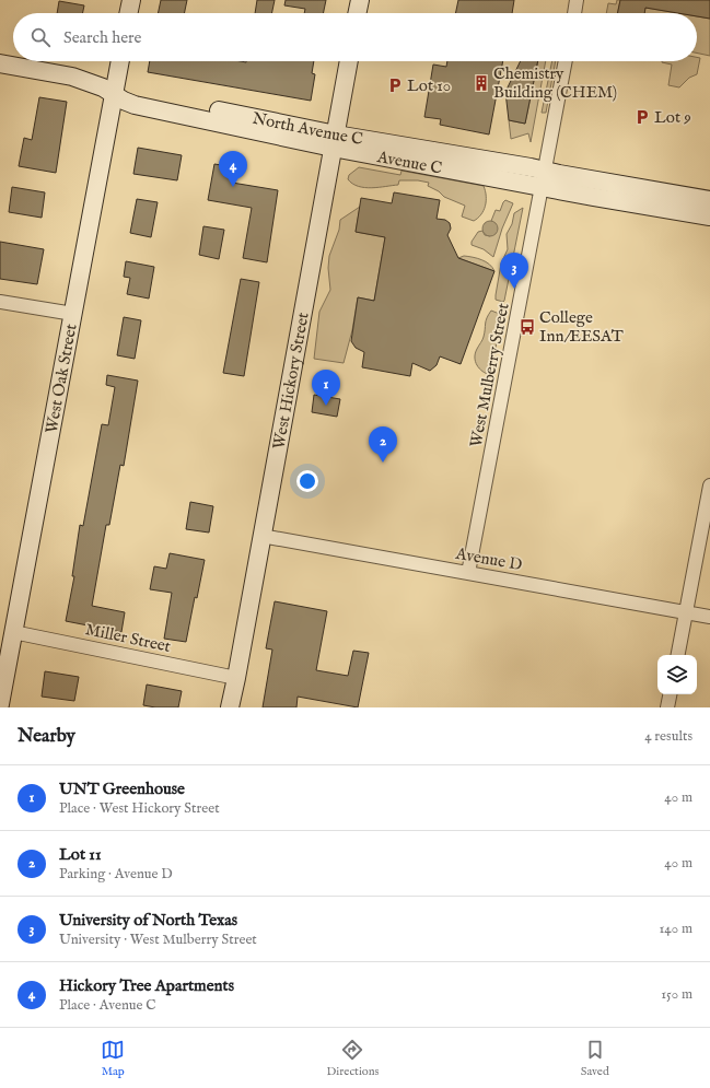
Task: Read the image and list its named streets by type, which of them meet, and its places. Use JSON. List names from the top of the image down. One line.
{"streets":{"main road":["North Avenue C","West Oak Street","West Hickory Street"],"street":["West Mulberry Street","Avenue D","Miller Street"]},"crossings":[["North Avenue C","West Mulberry Street"],["North Avenue C","West Oak Street"],["North Avenue C","West Hickory Street"],["West Mulberry Street","Avenue D"],["West Oak Street","Miller Street"],["West Hickory Street","Avenue D"],["West Hickory Street","Miller Street"]],"places":{"building":["Chemistry Building (CHEM)"],"parking":["Lot 10","Lot 9"],"bus stop":["College Inn/EESAT"]},"page":{"search":"Search here","pins":["4","3","1","2"],"heading":["Nearby","4 results"],"list":[{"mark":"1","name":"UNT Greenhouse","note":"Place · West Hickory Street","value":"40 m"},{"mark":"2","name":"Lot 11","note":"Parking · Avenue D","value":"40 m"},{"mark":"3","name":"University of North Texas","note":"University · West Mulberry Street","value":"140 m"},{"mark":"4","name":"Hickory Tree Apartments","note":"Place · Avenue C","value":"150 m"}],"nav":["Map","Directions","Saved"]}}
